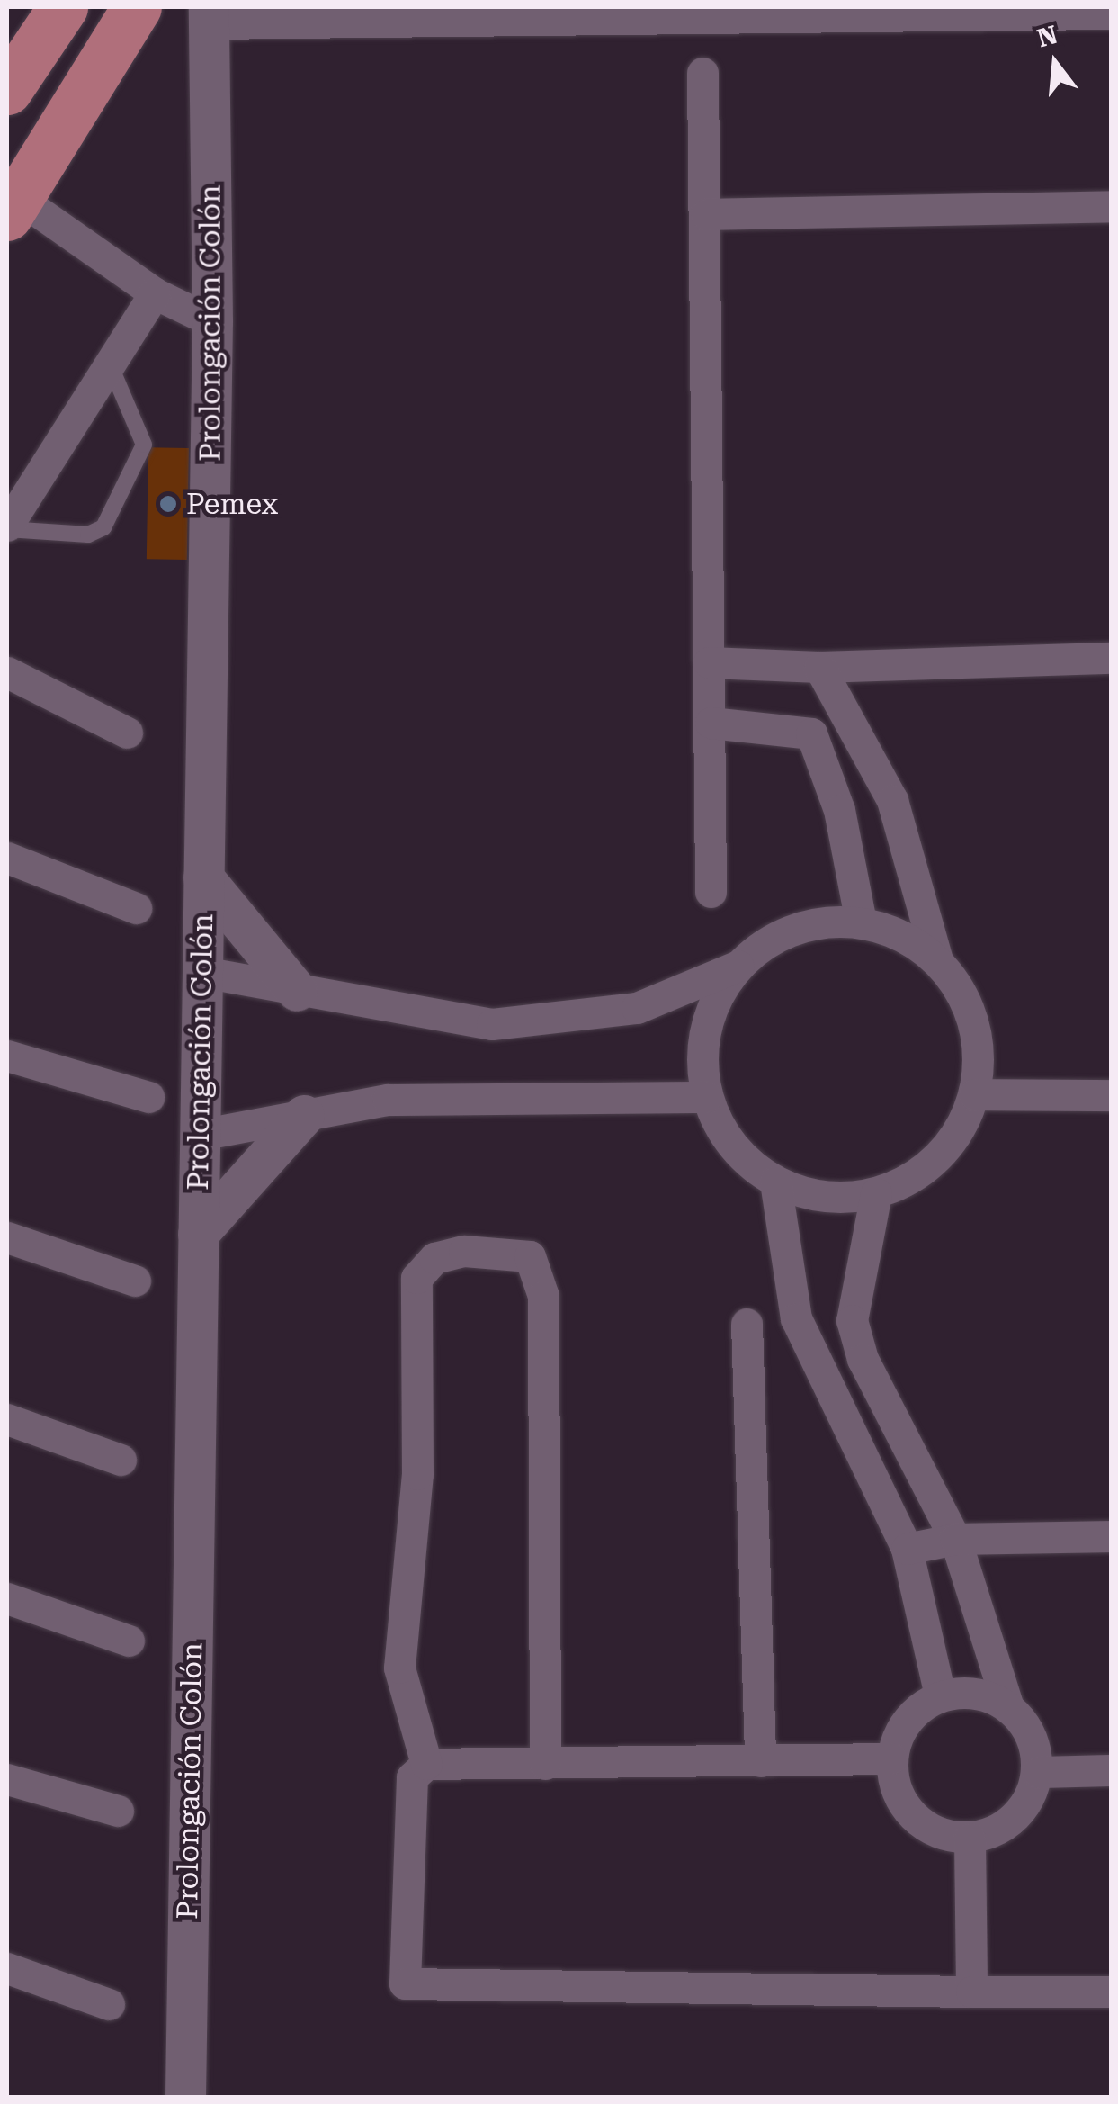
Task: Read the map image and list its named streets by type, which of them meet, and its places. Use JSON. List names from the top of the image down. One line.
{"streets":{"street":["Prolongación Colón"]},"places":["Pemex"],"north":"top"}
